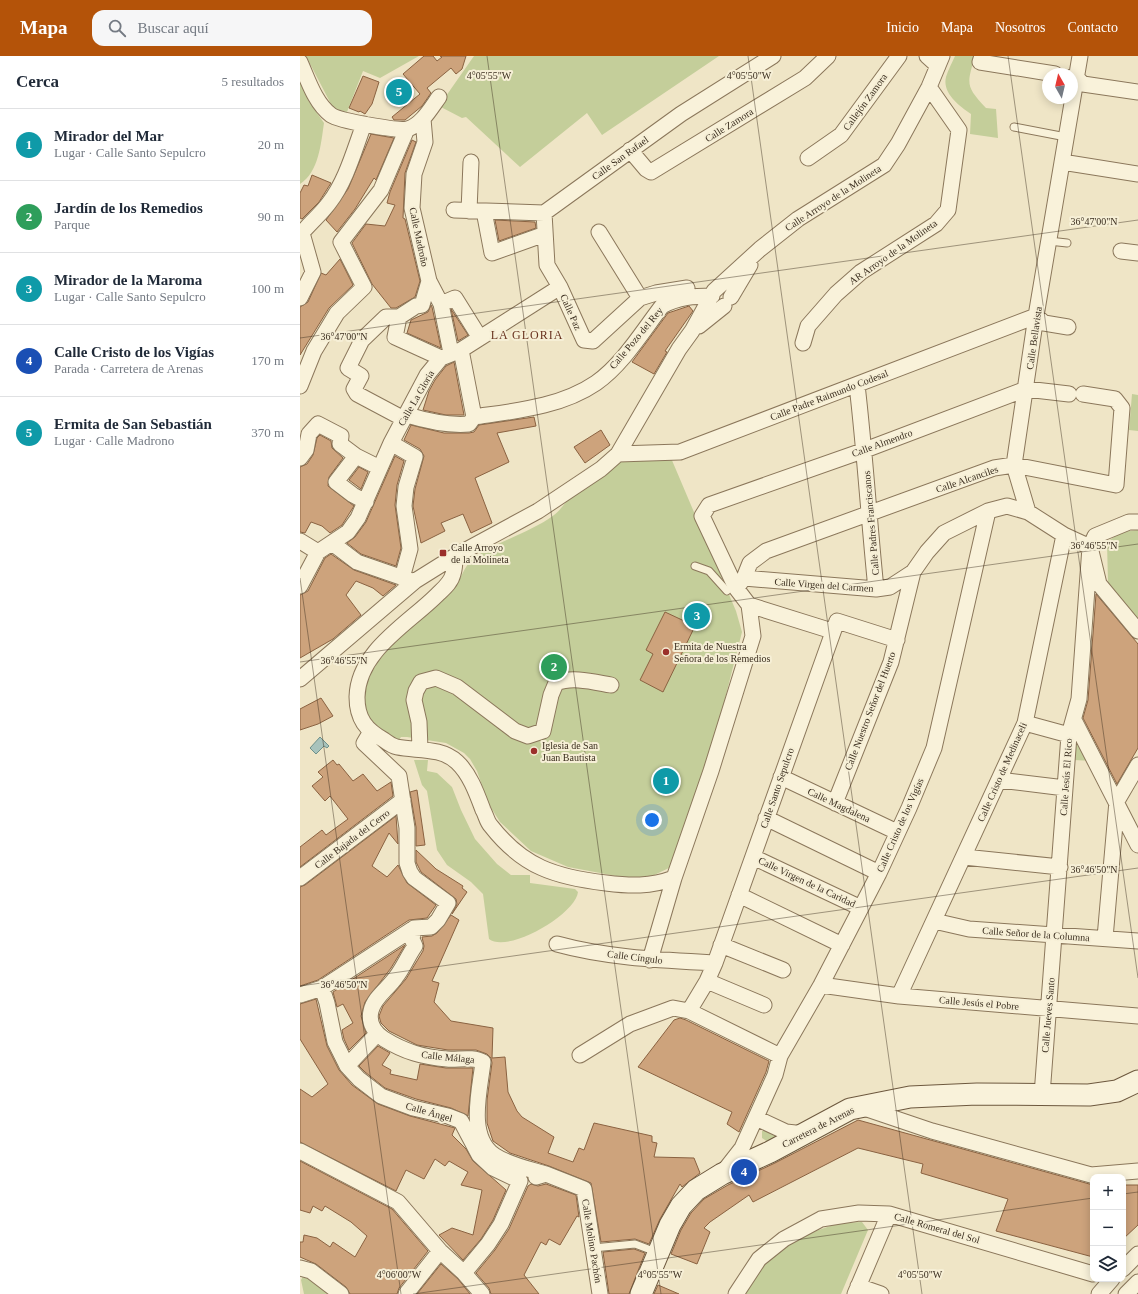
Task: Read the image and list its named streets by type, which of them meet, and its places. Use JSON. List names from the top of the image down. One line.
{"streets":{"street":["Callejón Zamora","Calle Zamora","Calle San Rafael","Calle Arroyo de la Molineta","Calle Madroño","AR Arroyo de la Molineta","Calle Paz","Calle Pozo del Rey","Calle Bellavista","Calle Padre Raimundo Codesal","Calle La Gloria","Calle Almendro","Calle Alcanciles","Calle Padres Franciscanos","Calle Virgen del Carmen","Calle Nuestro Señor del Huerto","Calle Cristo de Medinaceli","Calle Jesús El Rico","Calle Santo Sepulcro","Calle Magdalena","Calle Cristo de los Vigías","Calle Bajada del Cerro","Calle Virgen de la Caridad","Calle Señor de la Columna","Calle Cíngulo","Calle Jesús el Pobre","Calle Jueves Santo","Calle Málaga","Calle Ángel","Carretera de Arenas","Calle Romeral del Sol","Calle Molino Pachón"]},"crossings":[["Calle Zamora","Calle San Rafael"],["Calle San Rafael","Calle Paz"],["Calle Arroyo de la Molineta","AR Arroyo de la Molineta"],["Calle Arroyo de la Molineta","Calle Paz"],["Calle Arroyo de la Molineta","Calle Pozo del Rey"],["Calle Arroyo de la Molineta","Calle Padre Raimundo Codesal"],["Calle Madroño","Calle Pozo del Rey"],["Calle Madroño","Calle La Gloria"],["Calle Paz","Calle Pozo del Rey"],["Calle Paz","Calle La Gloria"],["Calle Pozo del Rey","Calle La Gloria"],["Calle Bellavista","Calle Padre Raimundo Codesal"],["Calle Bellavista","Calle Almendro"],["Calle Bellavista","Calle Alcanciles"],["Calle Bellavista","Calle Virgen del Carmen"],["Calle Padre Raimundo Codesal","Calle Padres Franciscanos"],["Calle Almendro","Calle Alcanciles"],["Calle Almendro","Calle Padres Franciscanos"],["Calle Almendro","Calle Virgen del Carmen"],["Calle Alcanciles","Calle Padres Franciscanos"],["Calle Alcanciles","Calle Virgen del Carmen"],["Calle Padres Franciscanos","Calle Virgen del Carmen"],["Calle Virgen del Carmen","Calle Nuestro Señor del Huerto"],["Calle Virgen del Carmen","Calle Cristo de Medinaceli"],["Calle Virgen del Carmen","Calle Jesús El Rico"],["Calle Virgen del Carmen","Calle Cristo de los Vigías"],["Calle Nuestro Señor del Huerto","Calle Magdalena"],["Calle Cristo de Medinaceli","Calle Señor de la Columna"],["Calle Cristo de Medinaceli","Calle Jesús el Pobre"],["Calle Jesús El Rico","Calle Señor de la Columna"],["Calle Jesús El Rico","Calle Jueves Santo"],["Calle Santo Sepulcro","Calle Magdalena"],["Calle Santo Sepulcro","Calle Virgen de la Caridad"],["Calle Santo Sepulcro","Calle Cíngulo"],["Calle Magdalena","Calle Cristo de los Vigías"],["Calle Cristo de los Vigías","Calle Virgen de la Caridad"],["Calle Cristo de los Vigías","Calle Jesús el Pobre"],["Calle Cristo de los Vigías","Carretera de Arenas"],["Calle Señor de la Columna","Calle Jueves Santo"],["Calle Jesús el Pobre","Calle Jueves Santo"],["Calle Jueves Santo","Carretera de Arenas"],["Calle Málaga","Calle Molino Pachón"]],"districts":["LA GLORIA"],"places":{"transit":["Calle Arroyo de la Molineta"],"other":["Ermita de Nuestra Señora de los Remedios","Iglesia de San Juan Bautista"]},"north":"top","page":{"header":"Mapa","search":"Buscar aquí","nav":["Inicio","Mapa","Nosotros","Contacto"],"heading":["Cerca","5 resultados"],"pins":["5","3","2","1","4"],"list":[{"mark":"1","name":"Mirador del Mar","note":"Lugar · Calle Santo Sepulcro","value":"20 m"},{"mark":"2","name":"Jardín de los Remedios","note":"Parque","value":"90 m"},{"mark":"3","name":"Mirador de la Maroma","note":"Lugar · Calle Santo Sepulcro","value":"100 m"},{"mark":"4","name":"Calle Cristo de los Vigías","note":"Parada · Carretera de Arenas","value":"170 m"},{"mark":"5","name":"Ermita de San Sebastián","note":"Lugar · Calle Madrono","value":"370 m"}],"map_buttons":["+","−"]},"coordinates":["4°05'55\"W","4°05'50\"W","36°47'00\"N","36°46'55\"N","36°46'50\"N","4°06'00\"W"]}
